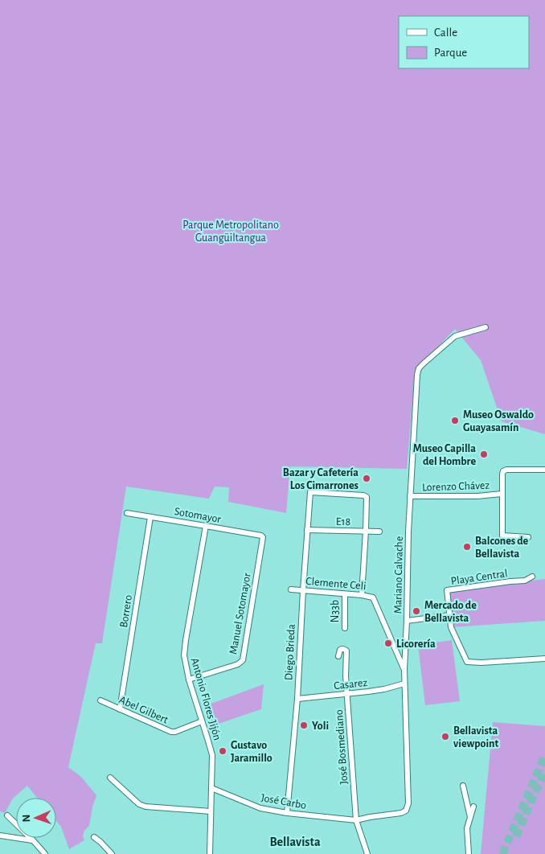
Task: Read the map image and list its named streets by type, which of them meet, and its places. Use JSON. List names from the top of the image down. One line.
{"streets":{"street":["Lorenzo Chávez","Sotomayor","E18","Mariano Calvache","Playa Central","Clemente Celi","Borrero","N33b","Manuel Sotomayor","Diego Brieda","Casarez","Antonio Flores Jijón","Abel Gilbert","José Bosmediano","José Carbo"]},"crossings":[["Lorenzo Chávez","Mariano Calvache"],["Sotomayor","Borrero"],["Sotomayor","Manuel Sotomayor"],["Sotomayor","Antonio Flores Jijón"],["E18","Diego Brieda"],["Mariano Calvache","Clemente Celi"],["Mariano Calvache","Casarez"],["Mariano Calvache","José Bosmediano"],["Mariano Calvache","José Carbo"],["Clemente Celi","N33b"],["Clemente Celi","Diego Brieda"],["Borrero","Abel Gilbert"],["Manuel Sotomayor","Antonio Flores Jijón"],["Diego Brieda","Casarez"],["Diego Brieda","José Carbo"],["Casarez","José Bosmediano"],["Antonio Flores Jijón","Abel Gilbert"],["Antonio Flores Jijón","José Carbo"],["José Bosmediano","José Carbo"]],"districts":["Bellavista"],"parks":["Parque Metropolitano Guangüiltangua"],"places":["Museo Oswaldo Guayasamín","Museo Capilla del Hombre","Bazar y Cafetería Los Cimarrones","Balcones de Bellavista","Mercado de Bellavista","Licorería","Yoli","Bellavista viewpoint","Gustavo Jaramillo"],"legend":["Calle","Parque"],"north":"left"}
